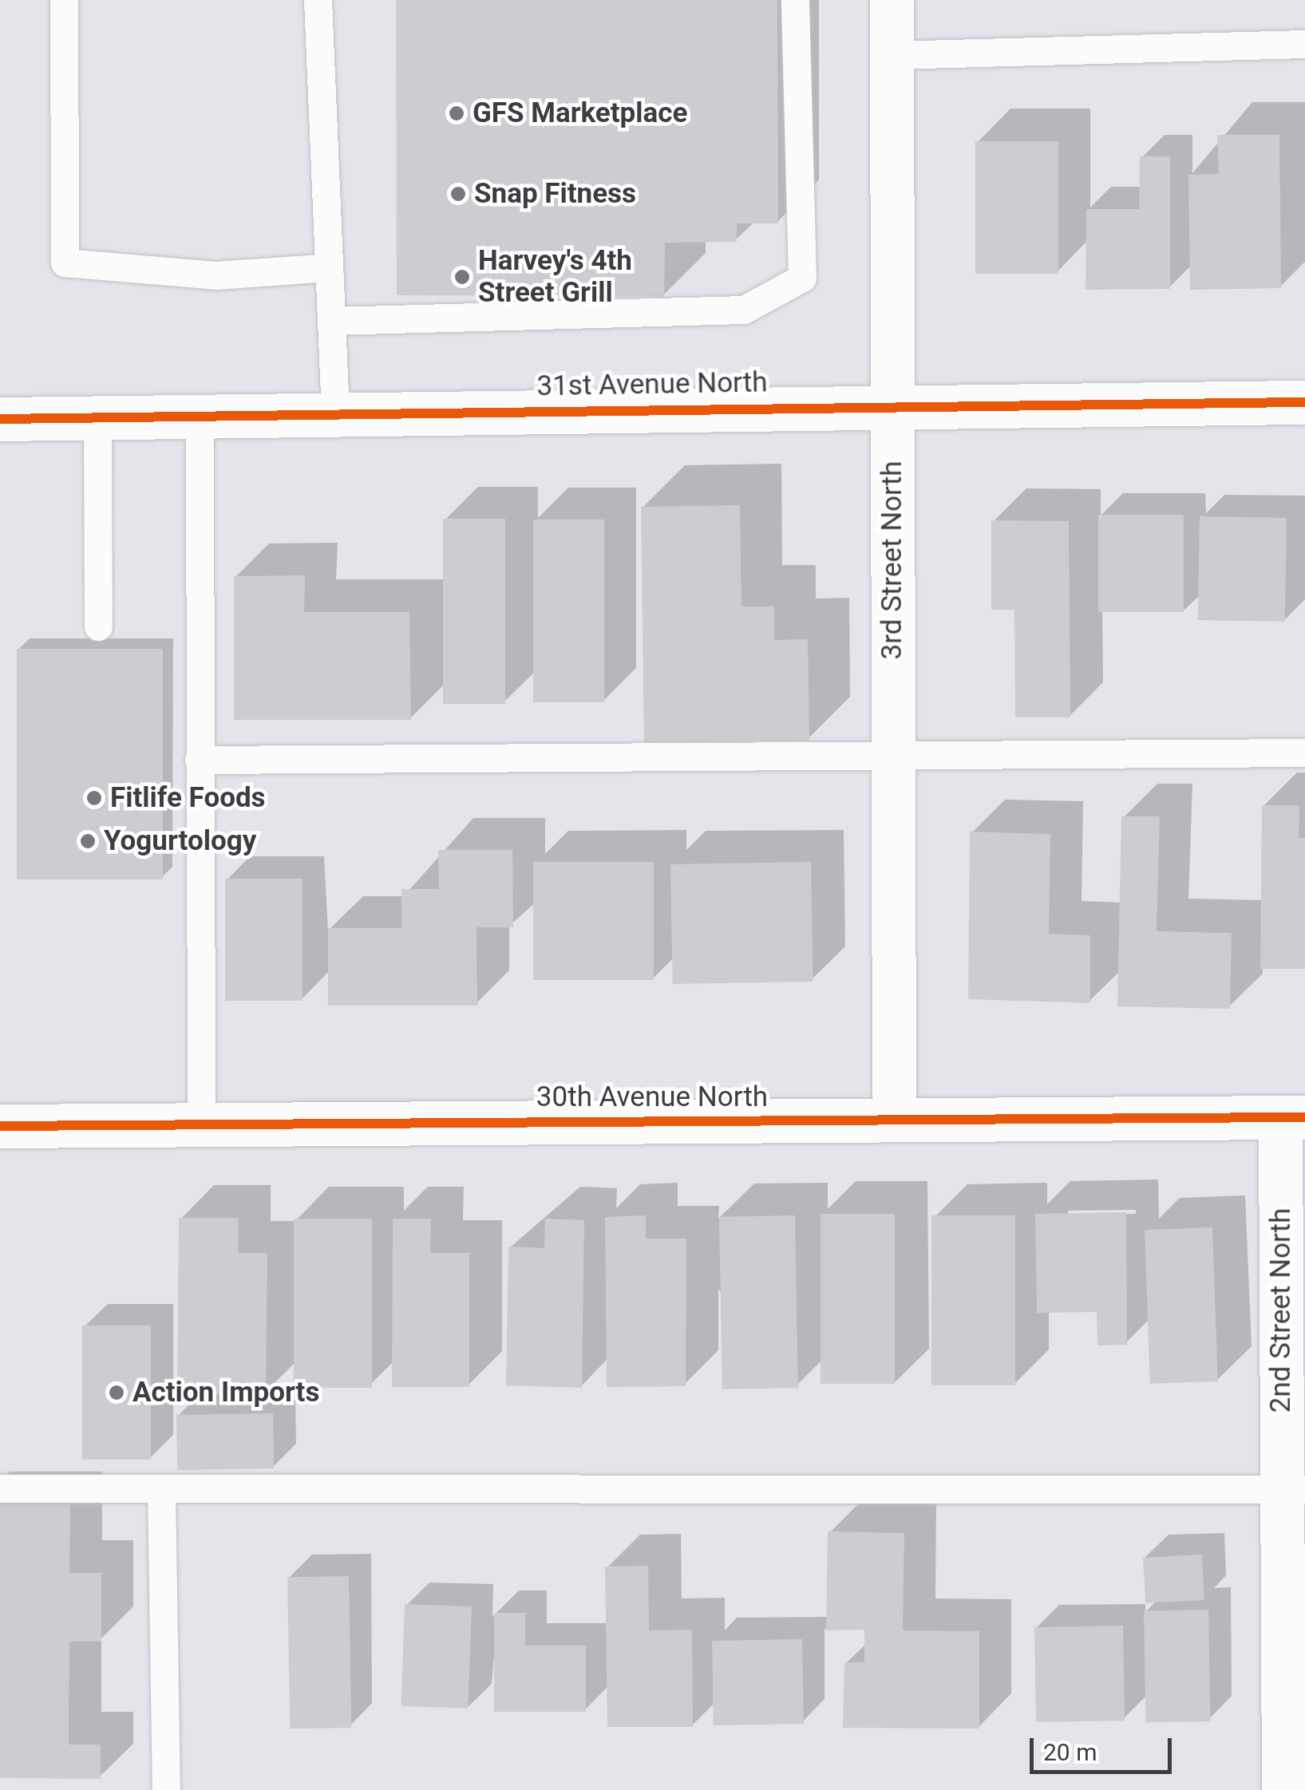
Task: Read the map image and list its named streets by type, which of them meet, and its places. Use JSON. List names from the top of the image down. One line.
{"streets":{"street":["31st Avenue North","3rd Street North","30th Avenue North","2nd Street North"]},"crossings":[["31st Avenue North","3rd Street North"],["3rd Street North","30th Avenue North"],["30th Avenue North","2nd Street North"]],"places":["GFS Marketplace","Snap Fitness","Harvey's 4th Street Grill","Fitlife Foods","Yogurtology","Action Imports"],"scale_bar":"20 m"}
